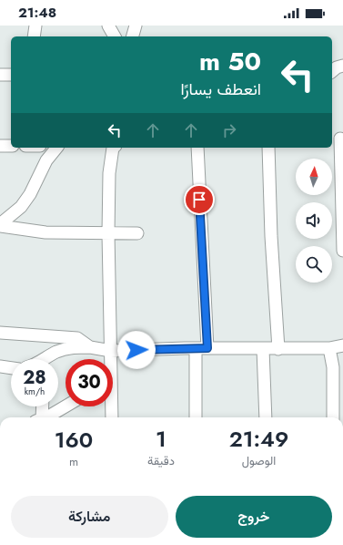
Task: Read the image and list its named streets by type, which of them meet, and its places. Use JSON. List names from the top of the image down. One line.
{"north":"top","page":{"status":"21:48","turn":["50 m","انعطف يسارًا"],"speed":"28 km/h","limit":"30","eta":["21:49","الوصول","1","دقيقة","160","m"],"buttons":["خروج","مشاركة"]}}
